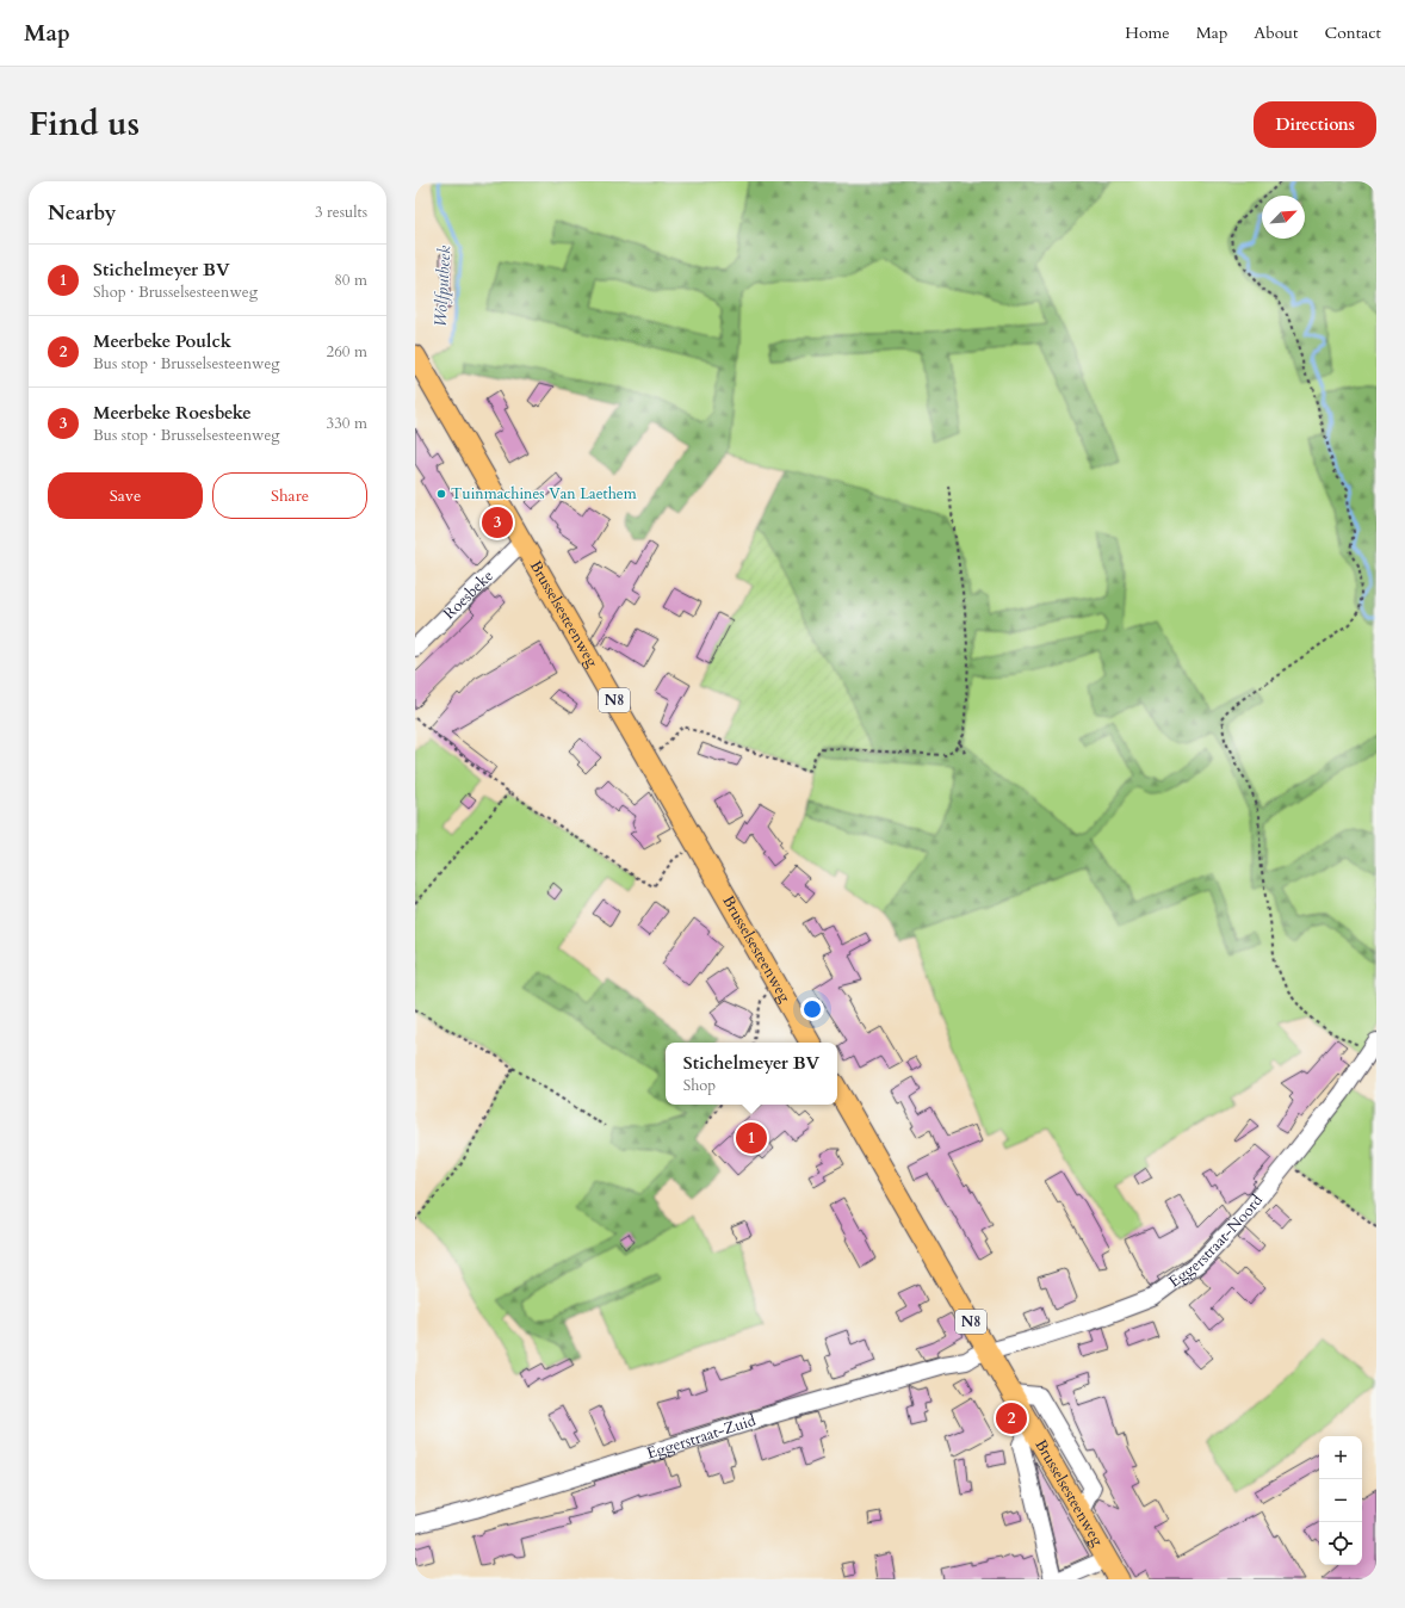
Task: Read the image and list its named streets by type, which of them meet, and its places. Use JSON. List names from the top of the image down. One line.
{"streets":{"main road":["Brusselsesteenweg","N8"],"street":["Roesbeke","Eggerstraat-Noord","Eggerstraat-Zuid"]},"crossings":[["Roesbeke","Brusselsesteenweg"],["Brusselsesteenweg","Eggerstraat-Noord"],["Brusselsesteenweg","Eggerstraat-Zuid"],["Eggerstraat-Noord","Eggerstraat-Zuid"]],"water":["Wolfputbeek"],"places":["Tuinmachines Van Laethem"],"north":"top right","page":{"header":"Map","nav":["Home","Map","About","Contact"],"title":"Find us","buttons":["Directions",["Save","Share"]],"heading":["Nearby","3 results"],"list":[{"mark":"1","name":"Stichelmeyer BV","note":"Shop · Brusselsesteenweg","value":"80 m"},{"mark":"2","name":"Meerbeke Poulck","note":"Bus stop · Brusselsesteenweg","value":"260 m"},{"mark":"3","name":"Meerbeke Roesbeke","note":"Bus stop · Brusselsesteenweg","value":"330 m"}],"pins":["3","1","2"],"popup":["Stichelmeyer BV","Shop"],"map_buttons":["+","−"]}}
